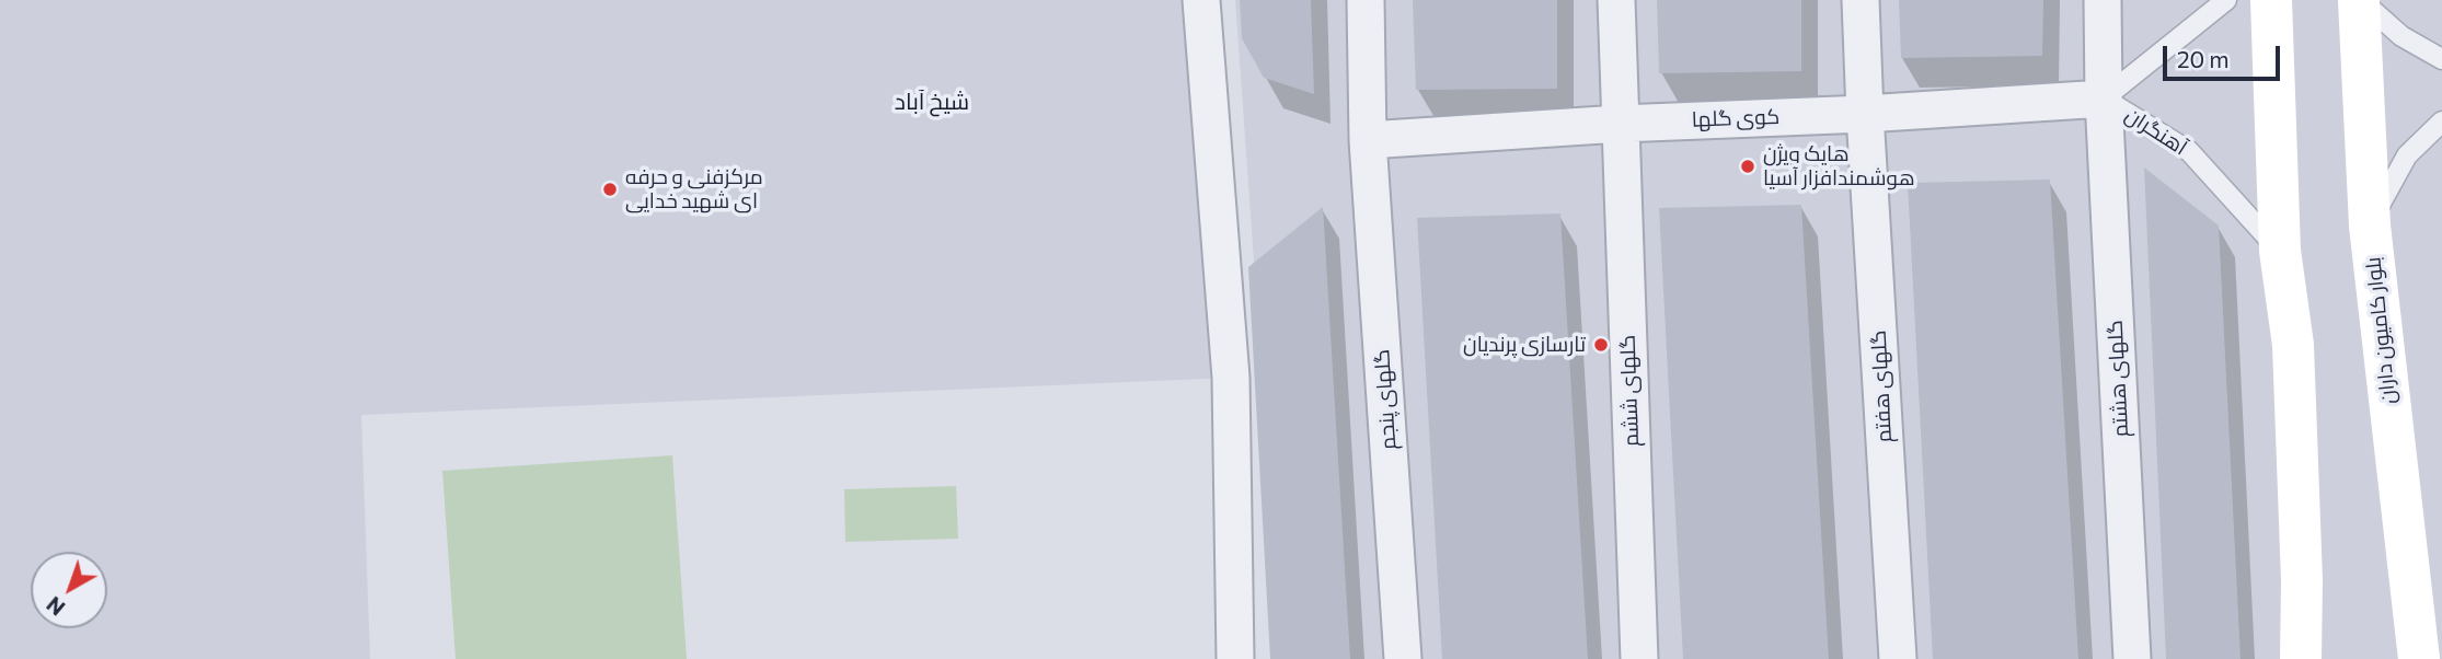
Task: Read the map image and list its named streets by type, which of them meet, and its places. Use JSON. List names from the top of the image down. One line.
{"streets":{"main road":["بلوار کامیون داران"],"street":["کوی گلها","گلهای هشتم","گلهای هفتم","گلهای ششم","گلهای پنجم"],"lane":["آهنگران"]},"crossings":[["کوی گلها","آهنگران"],["کوی گلها","گلهای هشتم"],["کوی گلها","گلهای هفتم"],["کوی گلها","گلهای ششم"],["کوی گلها","گلهای پنجم"],["آهنگران","گلهای هشتم"]],"districts":["شیخ آباد"],"places":["هایک ویژن هوشمندافزار آسیا","مرکزفنی و حرفه ای شهید خدایی","تارسازی پرندیان"],"scale_bar":"20 m","north":"bottom left"}
